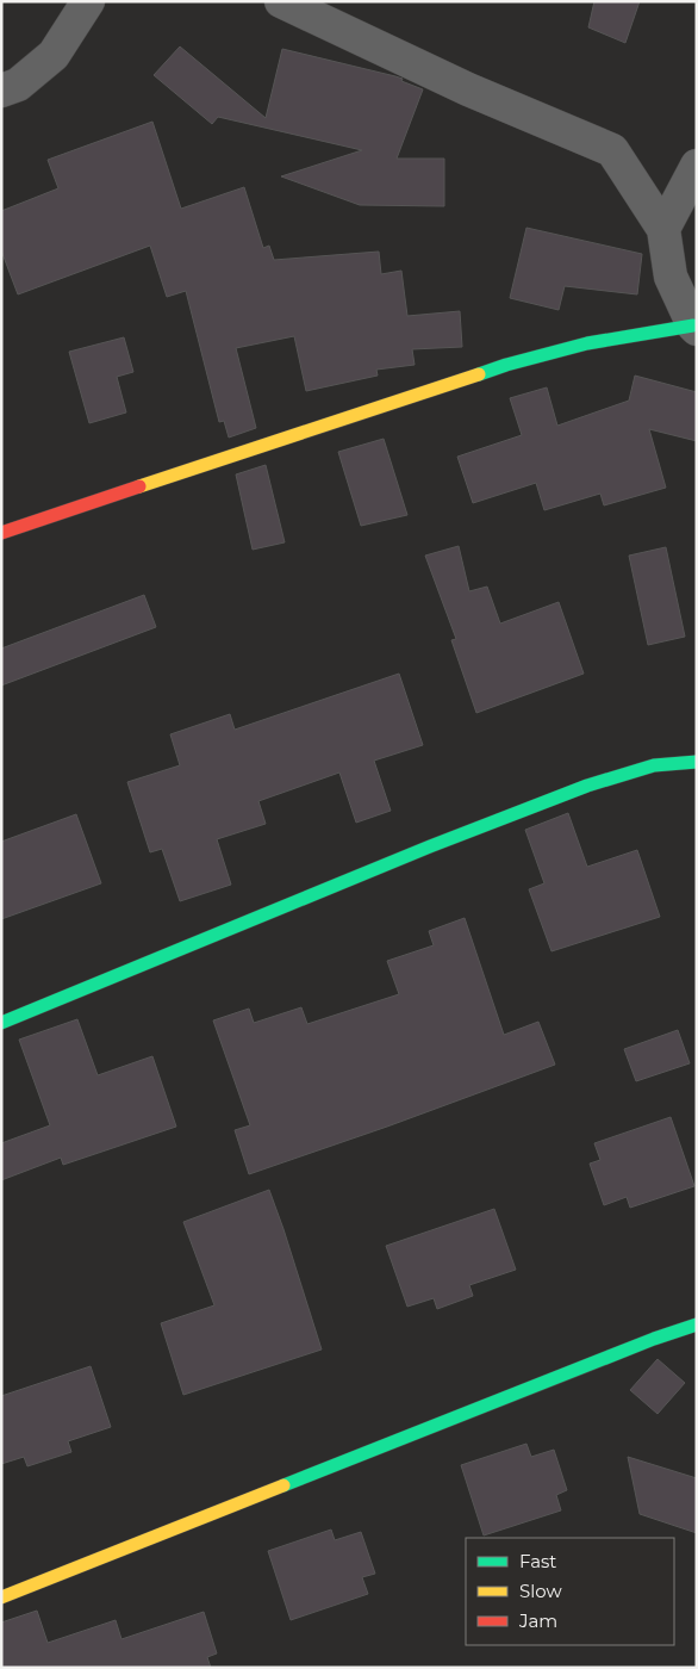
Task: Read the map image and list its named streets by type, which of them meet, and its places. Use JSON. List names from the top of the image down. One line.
{"legend":["Fast","Slow","Jam"]}
